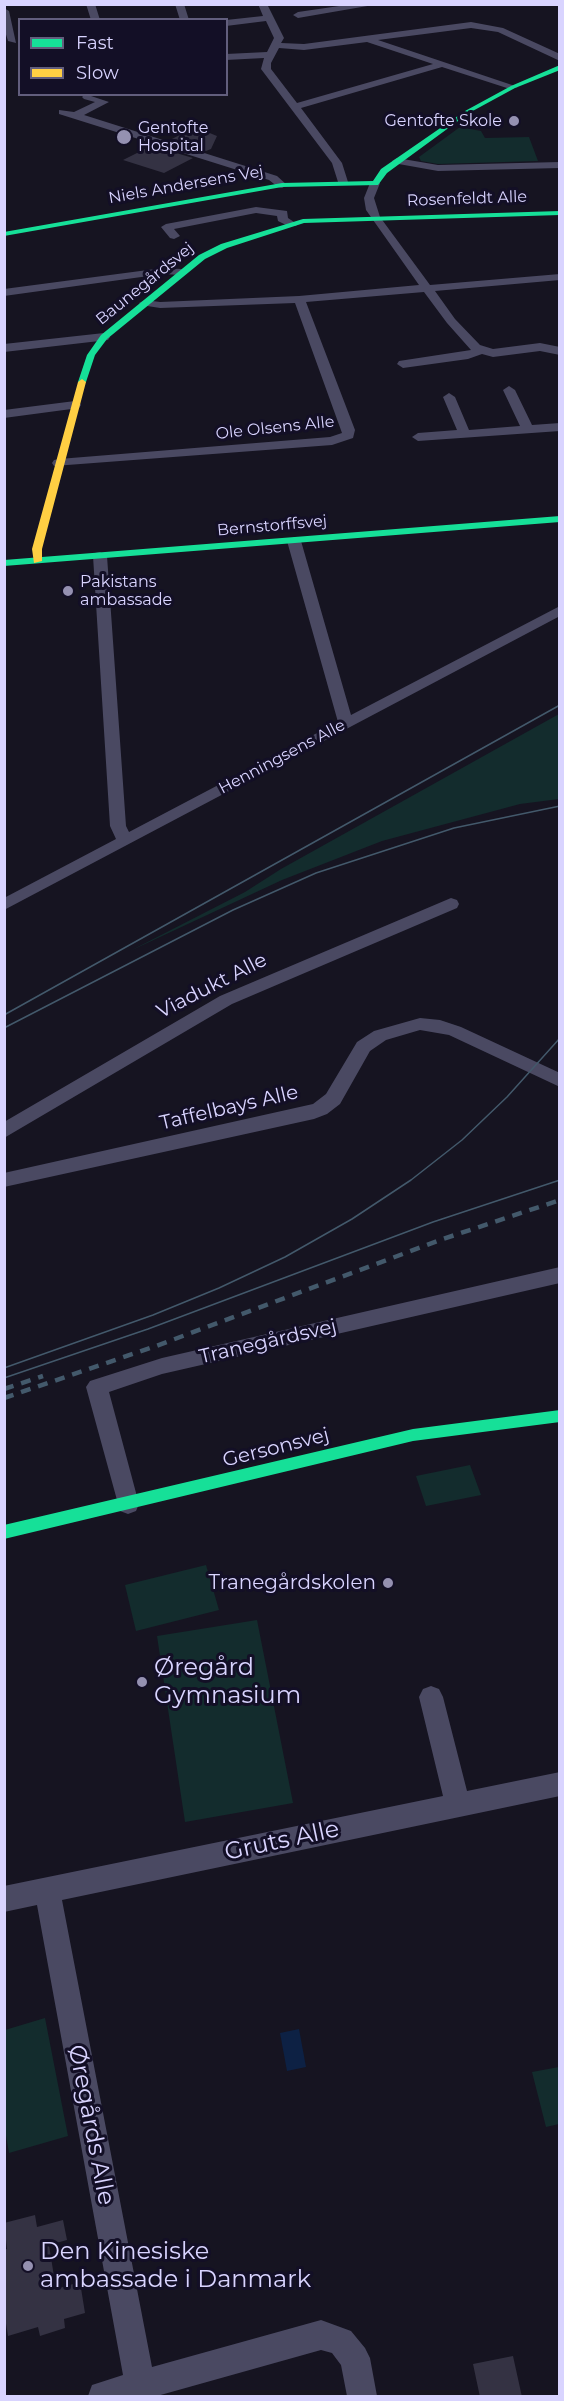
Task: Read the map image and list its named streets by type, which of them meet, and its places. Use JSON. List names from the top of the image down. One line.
{"streets":{"street":["Niels Andersens Vej","Rosenfeldt Alle","Baunegårdsvej","Ole Olsens Alle","Bernstorffsvej","Henningsens Alle","Viadukt Alle","Taffelbays Alle","Tranegårdsvej","Gersonsvej","Gruts Alle","Øregårds Alle"]},"crossings":[["Rosenfeldt Alle","Baunegårdsvej"],["Baunegårdsvej","Ole Olsens Alle"],["Baunegårdsvej","Bernstorffsvej"],["Tranegårdsvej","Gersonsvej"],["Gruts Alle","Øregårds Alle"]],"places":["Gentofte Skole","Gentofte Hospital","Pakistans ambassade","Tranegårdskolen","Øregård Gymnasium","Den Kinesiske ambassade i Danmark"],"legend":["Fast","Slow"]}
